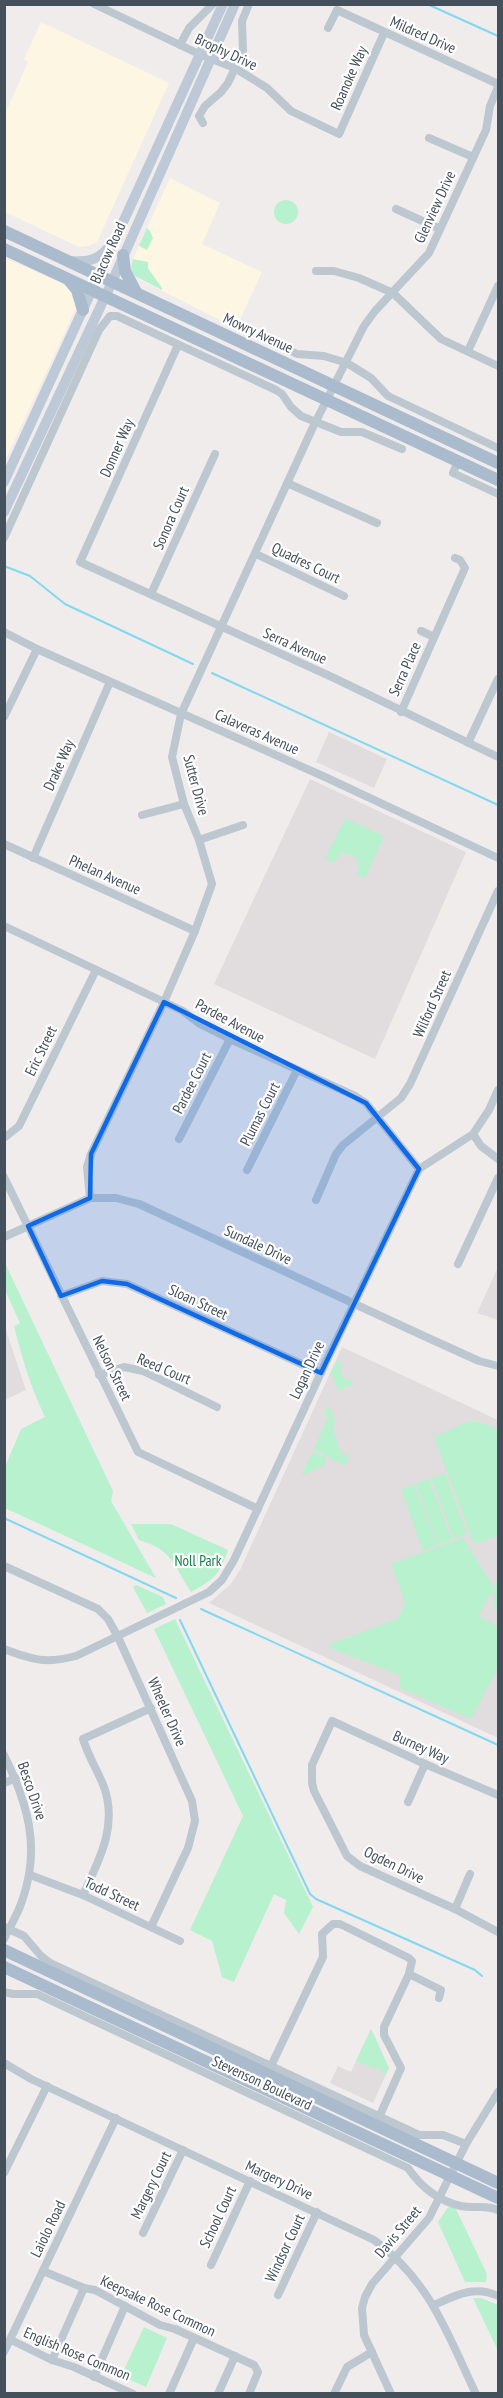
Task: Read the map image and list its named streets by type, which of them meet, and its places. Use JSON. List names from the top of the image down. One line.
{"streets":{"main road":["Blacow Road","Mowry Avenue","Stevenson Boulevard"],"street":["Mildred Drive","Brophy Drive","Roanoke Way","Glenview Drive","Donner Way","Sonora Court","Quadres Court","Serra Avenue","Serra Place","Calaveras Avenue","Drake Way","Sutter Drive","Phelan Avenue","Wilford Street","Pardee Avenue","Eric Street","Pardee Court","Plumas Court","Sundale Drive","Sloan Street","Nelson Street","Reed Court","Logan Drive","Wheeler Drive","Burney Way","Besco Drive","Ogden Drive","Todd Street","Margery Drive","Margery Court","School Court","Laiolo Road","Davis Street","Windsor Court","Keepsake Rose Common","English Rose Common"]},"crossings":[["Mildred Drive","Roanoke Way"],["Mildred Drive","Glenview Drive"],["Brophy Drive","Roanoke Way"],["Brophy Drive","Blacow Road"],["Glenview Drive","Mowry Avenue"],["Glenview Drive","Sutter Drive"],["Blacow Road","Mowry Avenue"],["Mowry Avenue","Sutter Drive"],["Donner Way","Serra Avenue"],["Sonora Court","Serra Avenue"],["Quadres Court","Sutter Drive"],["Serra Avenue","Serra Place"],["Serra Avenue","Sutter Drive"],["Calaveras Avenue","Drake Way"],["Calaveras Avenue","Sutter Drive"],["Drake Way","Phelan Avenue"],["Sutter Drive","Phelan Avenue"],["Sutter Drive","Pardee Avenue"],["Sutter Drive","Sundale Drive"],["Wilford Street","Pardee Avenue"],["Pardee Avenue","Eric Street"],["Pardee Avenue","Pardee Court"],["Pardee Avenue","Plumas Court"],["Pardee Avenue","Logan Drive"],["Sundale Drive","Nelson Street"],["Sundale Drive","Logan Drive"],["Sloan Street","Nelson Street"],["Sloan Street","Logan Drive"],["Nelson Street","Reed Court"],["Nelson Street","Logan Drive"],["Logan Drive","Wheeler Drive"],["Wheeler Drive","Todd Street"],["Burney Way","Ogden Drive"],["Besco Drive","Todd Street"],["Besco Drive","Stevenson Boulevard"],["Stevenson Boulevard","Davis Street"],["Margery Drive","Margery Court"],["Margery Drive","School Court"],["Margery Drive","Laiolo Road"],["Margery Drive","Davis Street"],["Margery Drive","Windsor Court"],["Laiolo Road","Keepsake Rose Common"],["Laiolo Road","English Rose Common"]],"parks":["Noll Park"]}
